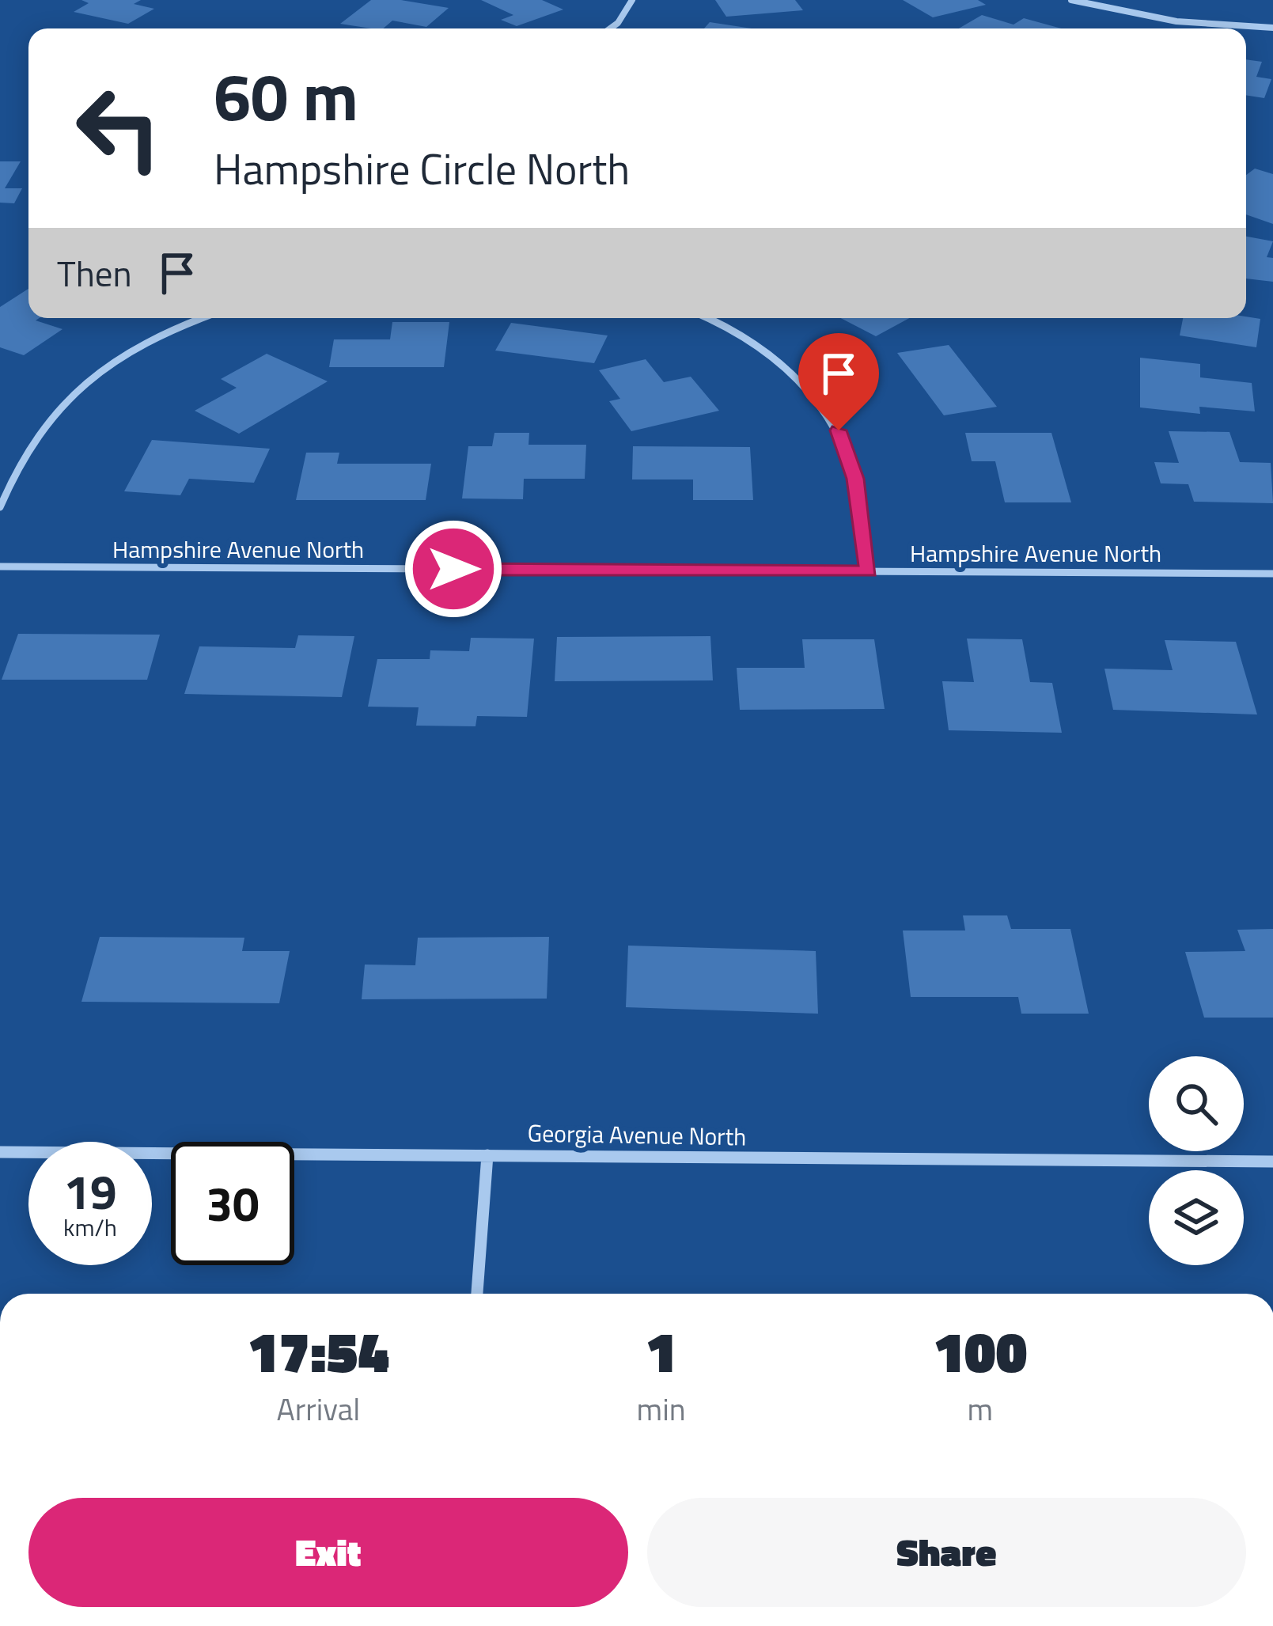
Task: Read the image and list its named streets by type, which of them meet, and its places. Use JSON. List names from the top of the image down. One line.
{"streets":{"street":["Hampshire Avenue North","Georgia Avenue North"]},"page":{"turn":["60 m","Hampshire Circle North"],"then":"Then","speed":"19 km/h","limit":"30","eta":["17:54","Arrival","1","min","100","m"],"buttons":["Exit","Share"]}}
